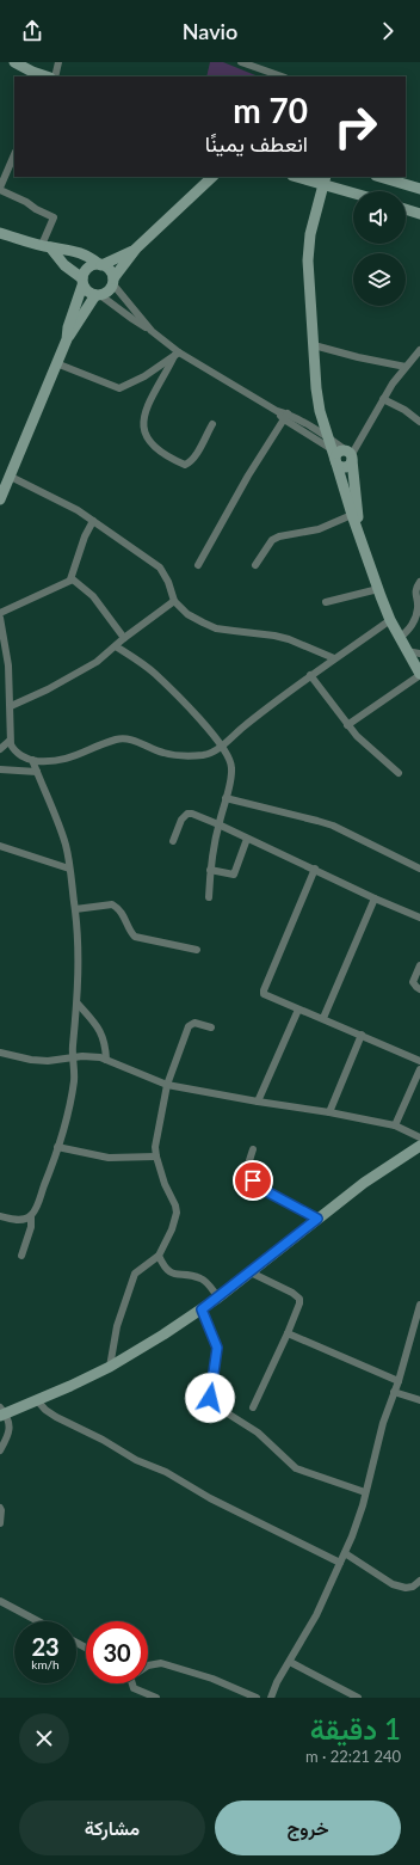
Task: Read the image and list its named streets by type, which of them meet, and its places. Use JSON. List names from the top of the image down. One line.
{"page":{"header":"Navio","turn":["70 m","انعطف يمينًا"],"speed":"23 km/h","limit":"30","heading":["1 دقيقة","240 m · 22:21"],"buttons":["خروج","مشاركة"]}}
